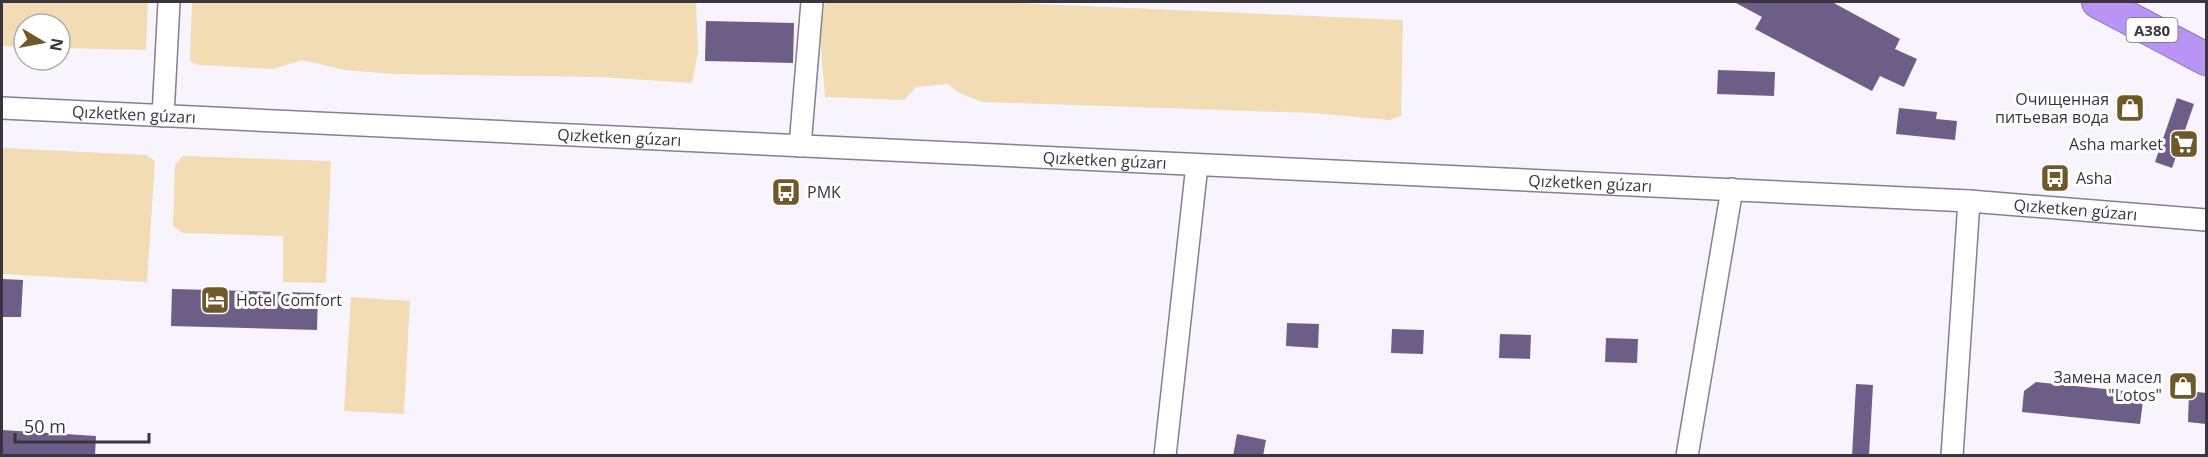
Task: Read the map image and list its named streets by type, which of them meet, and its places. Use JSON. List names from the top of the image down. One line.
{"streets":{"highway":["A380"],"street":["Qızketken gúzarı"]},"places":{"shop":["Очищенная питьевая вода","Замена масел \"Lotos\""],"supermarket":["Asha market"],"bus stop":["Asha","PMK"],"hotel":["Hotel Comfort"]},"scale_bar":"50 m","north":"right"}
